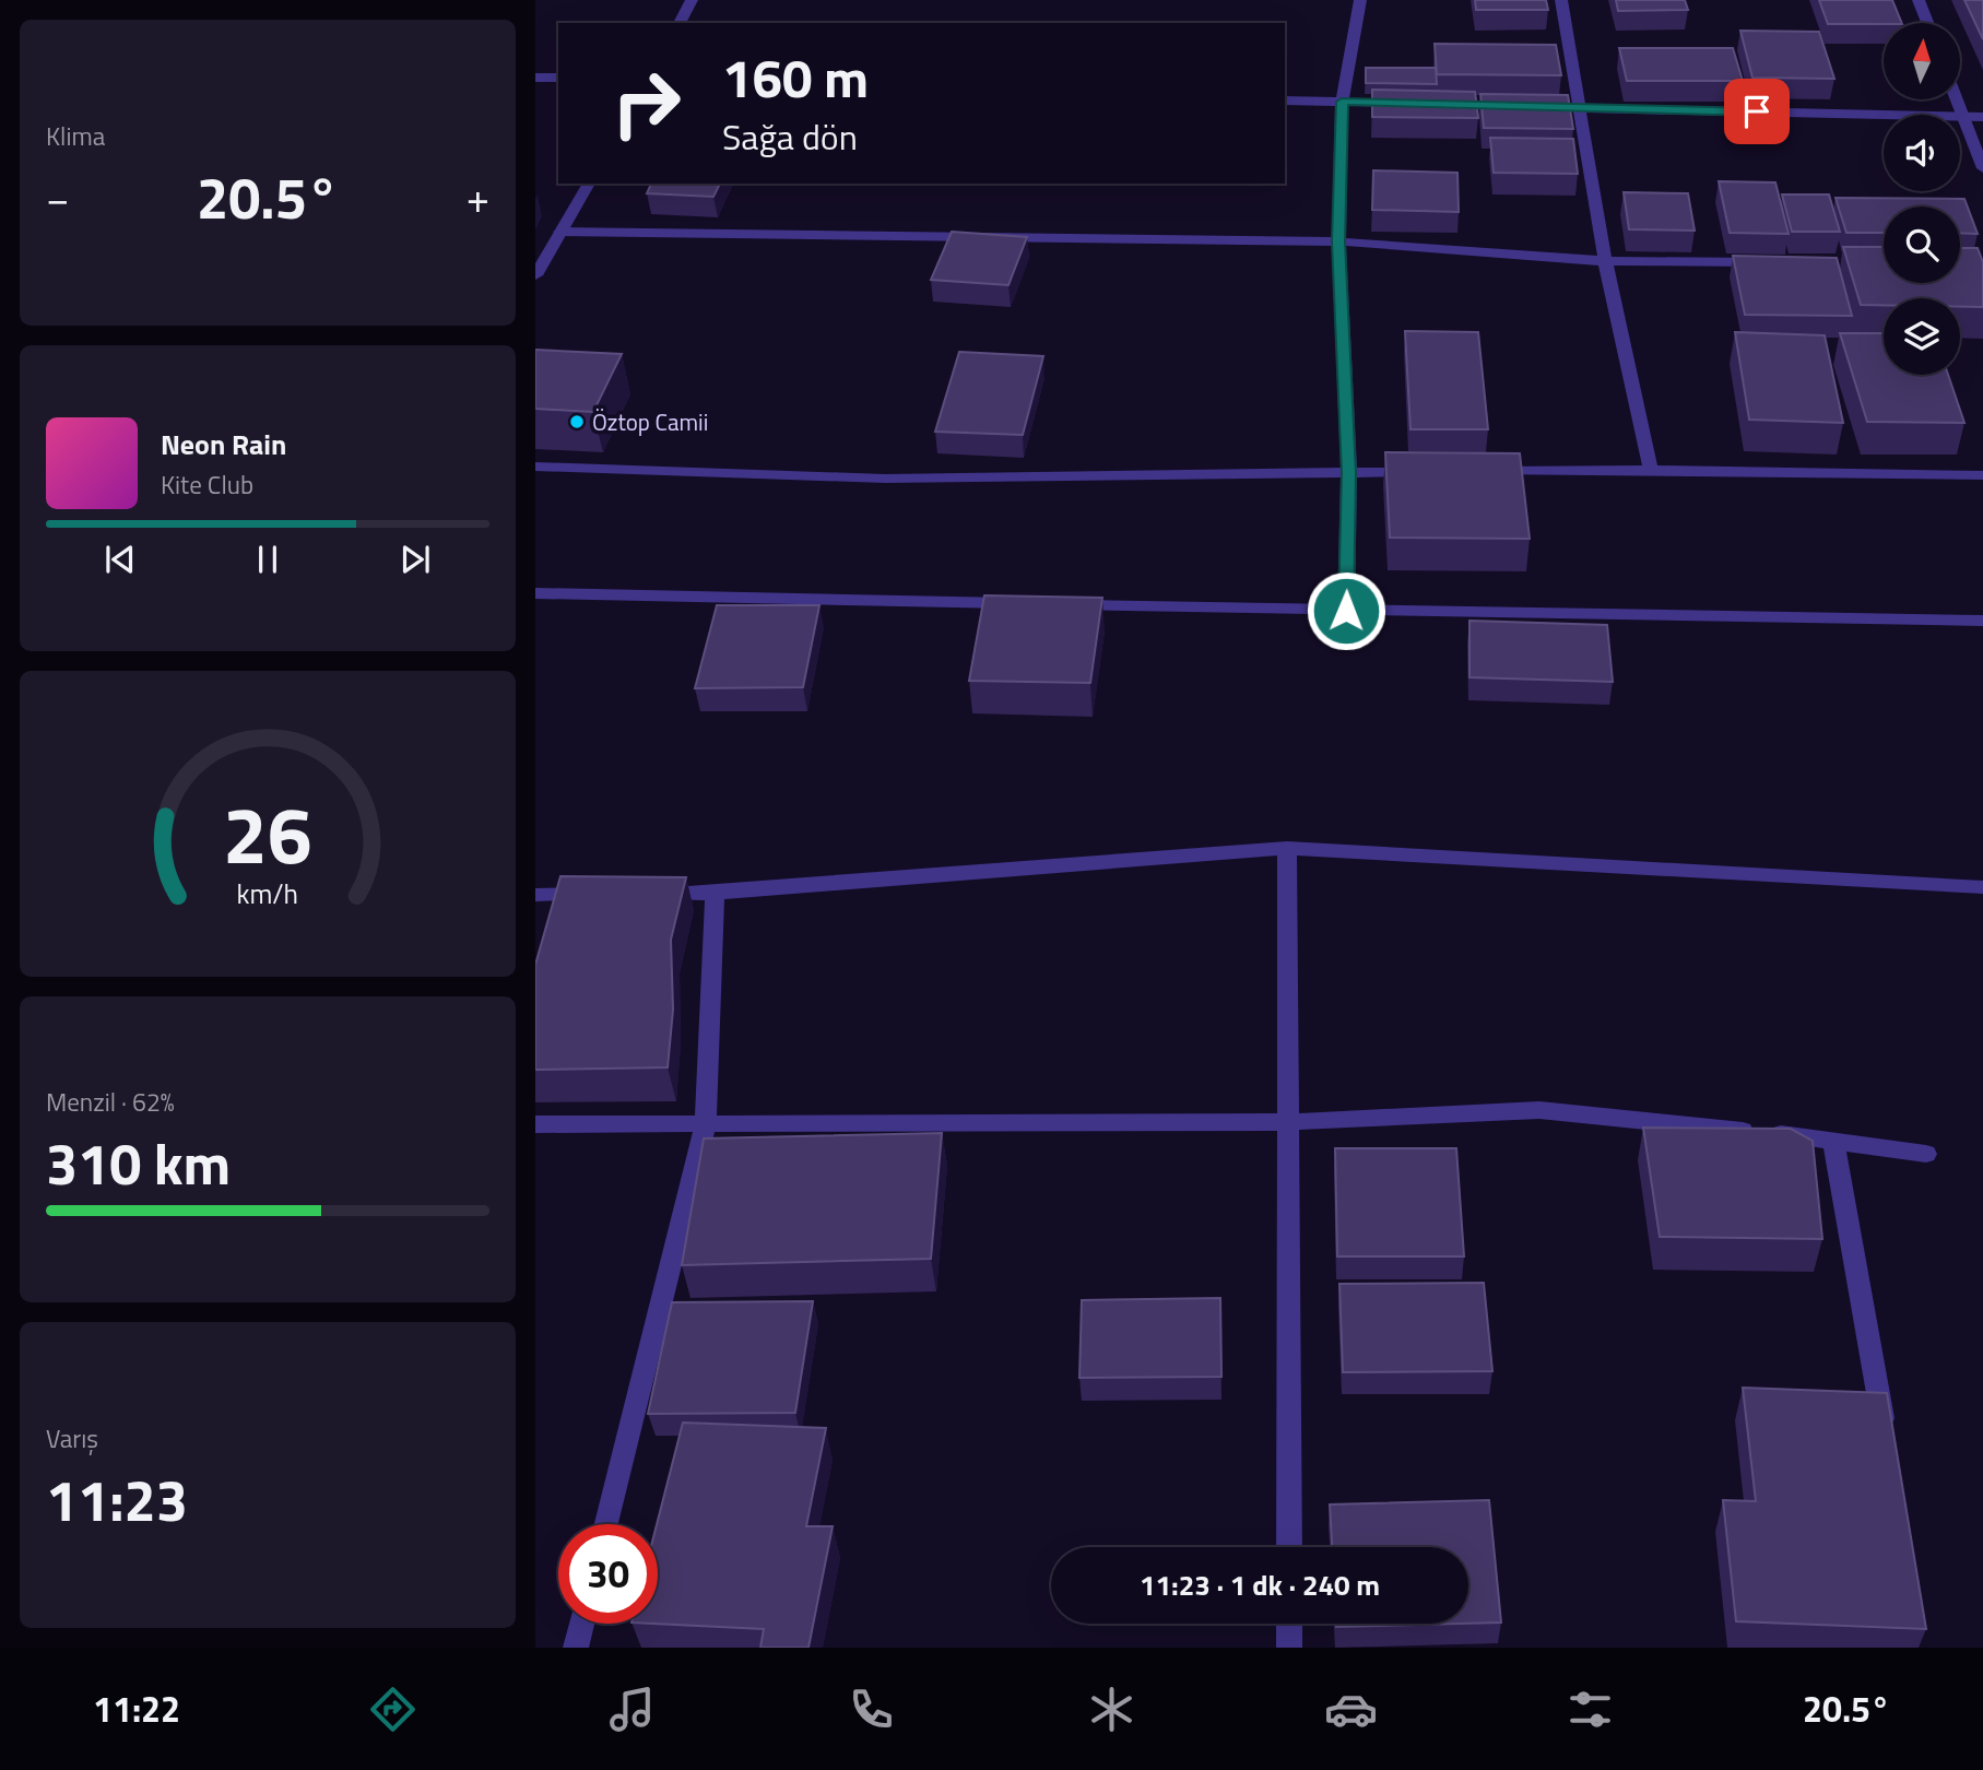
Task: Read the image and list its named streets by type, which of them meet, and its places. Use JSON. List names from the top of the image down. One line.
{"places":["Öztop Camii"],"north":"top","page":{"tile":["Klima",["Menzil · 62%","310 km"],["Varış","11:23"]],"turn":["160 m","Sağa dön"],"heat":["−","20.5°","+"],"song":["Neon Rain","Kite Club"],"limit":"30","trip":"11:23 · 1 dk · 240 m","tabs":["11:22","20.5°"],"gauge":["26","km/h"]}}
